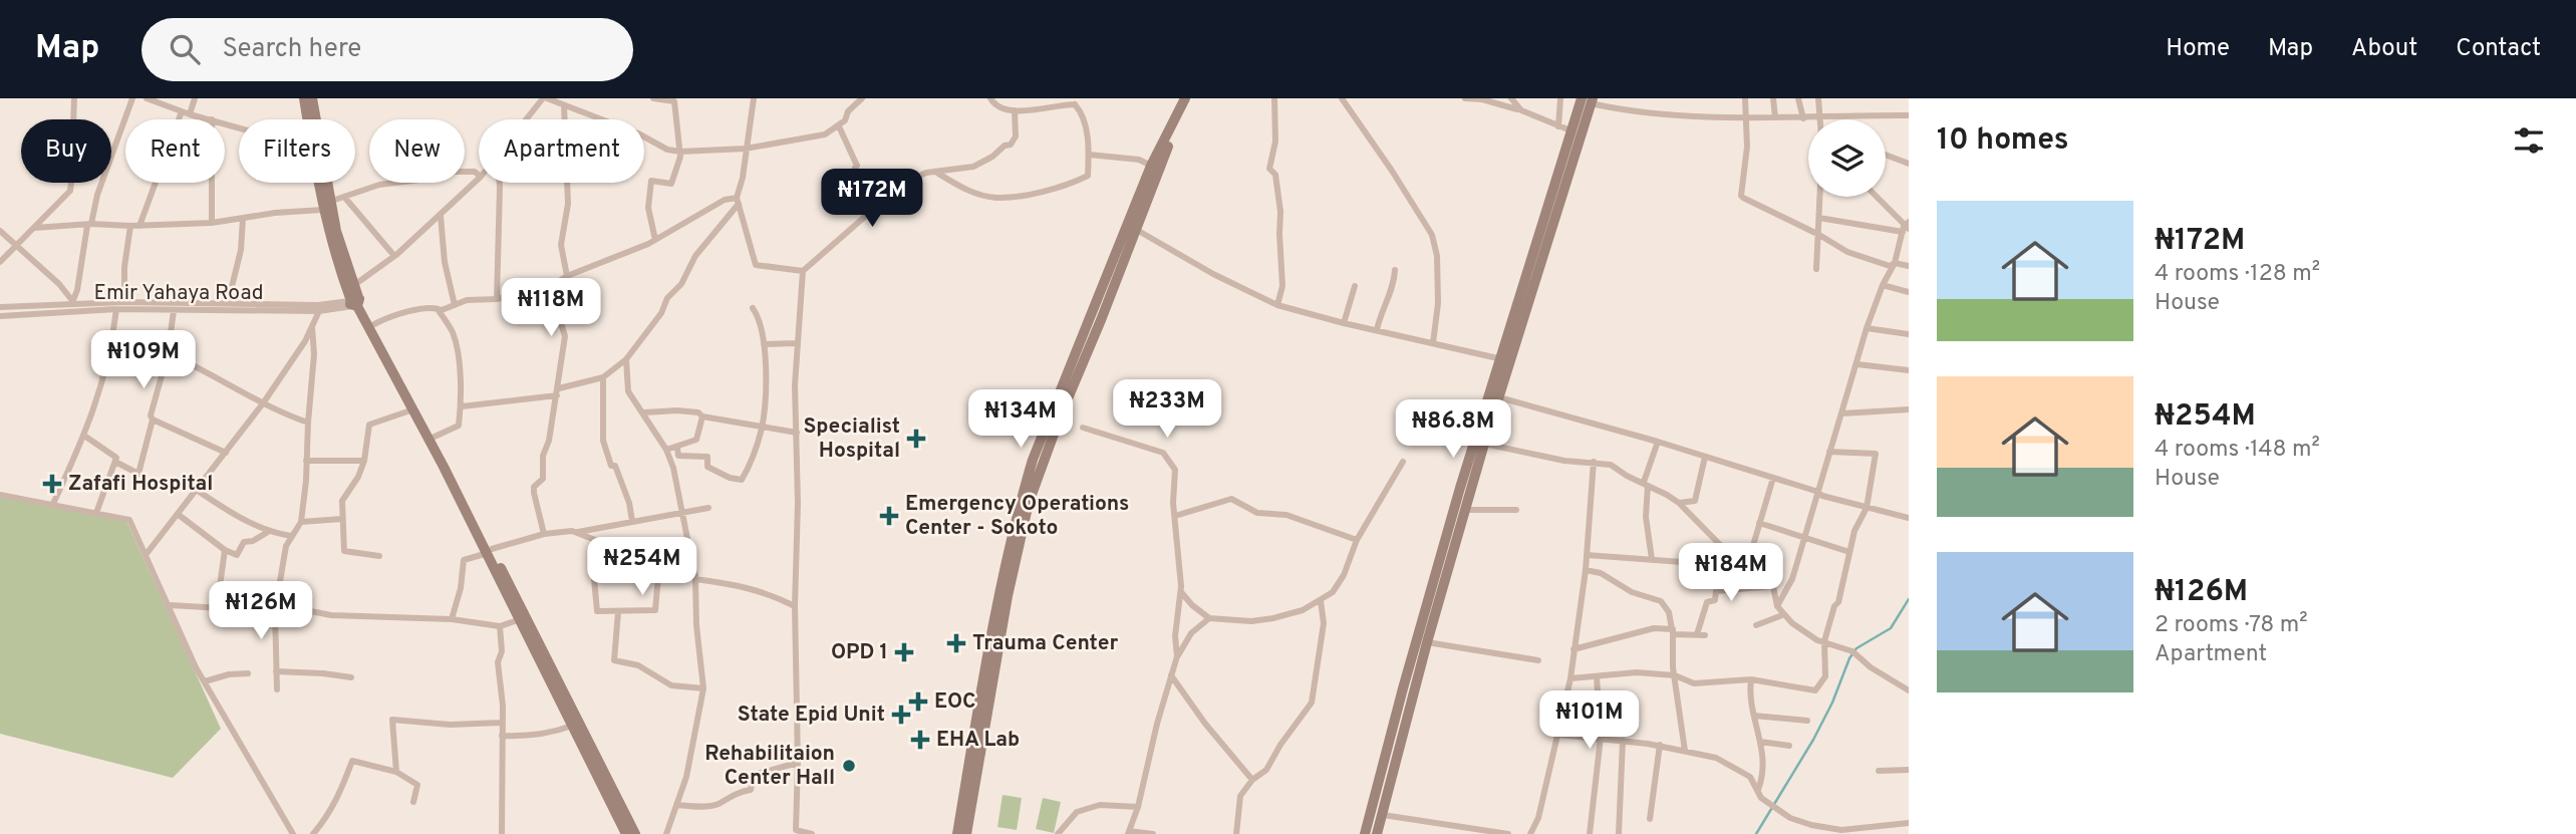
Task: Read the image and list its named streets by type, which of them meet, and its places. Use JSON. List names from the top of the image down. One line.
{"streets":{"street":["Emir Yahaya Road"]},"places":{"health":["Specialist Hospital","Zafafi Hospital","Emergency Operations Center - Sokoto","Trauma Center","OPD 1","EOC","State Epid Unit","EHA Lab"],"other":["Rehabilitaion Center Hall"]},"page":{"header":"Map","search":"Search here","nav":["Home","Map","About","Contact"],"heading":"10 homes","chip":["Buy","Rent","Filters","New","Apartment"],"price":["₦172M","₦118M","₦109M","₦233M","₦134M","₦86.8M","₦254M","₦184M","₦126M","₦101M"],"list":[{"name":"₦172M","note":"4 rooms · 128 m² · House"},{"name":"₦254M","note":"4 rooms · 148 m² · House"},{"name":"₦126M","note":"2 rooms · 78 m² · Apartment"}]}}
